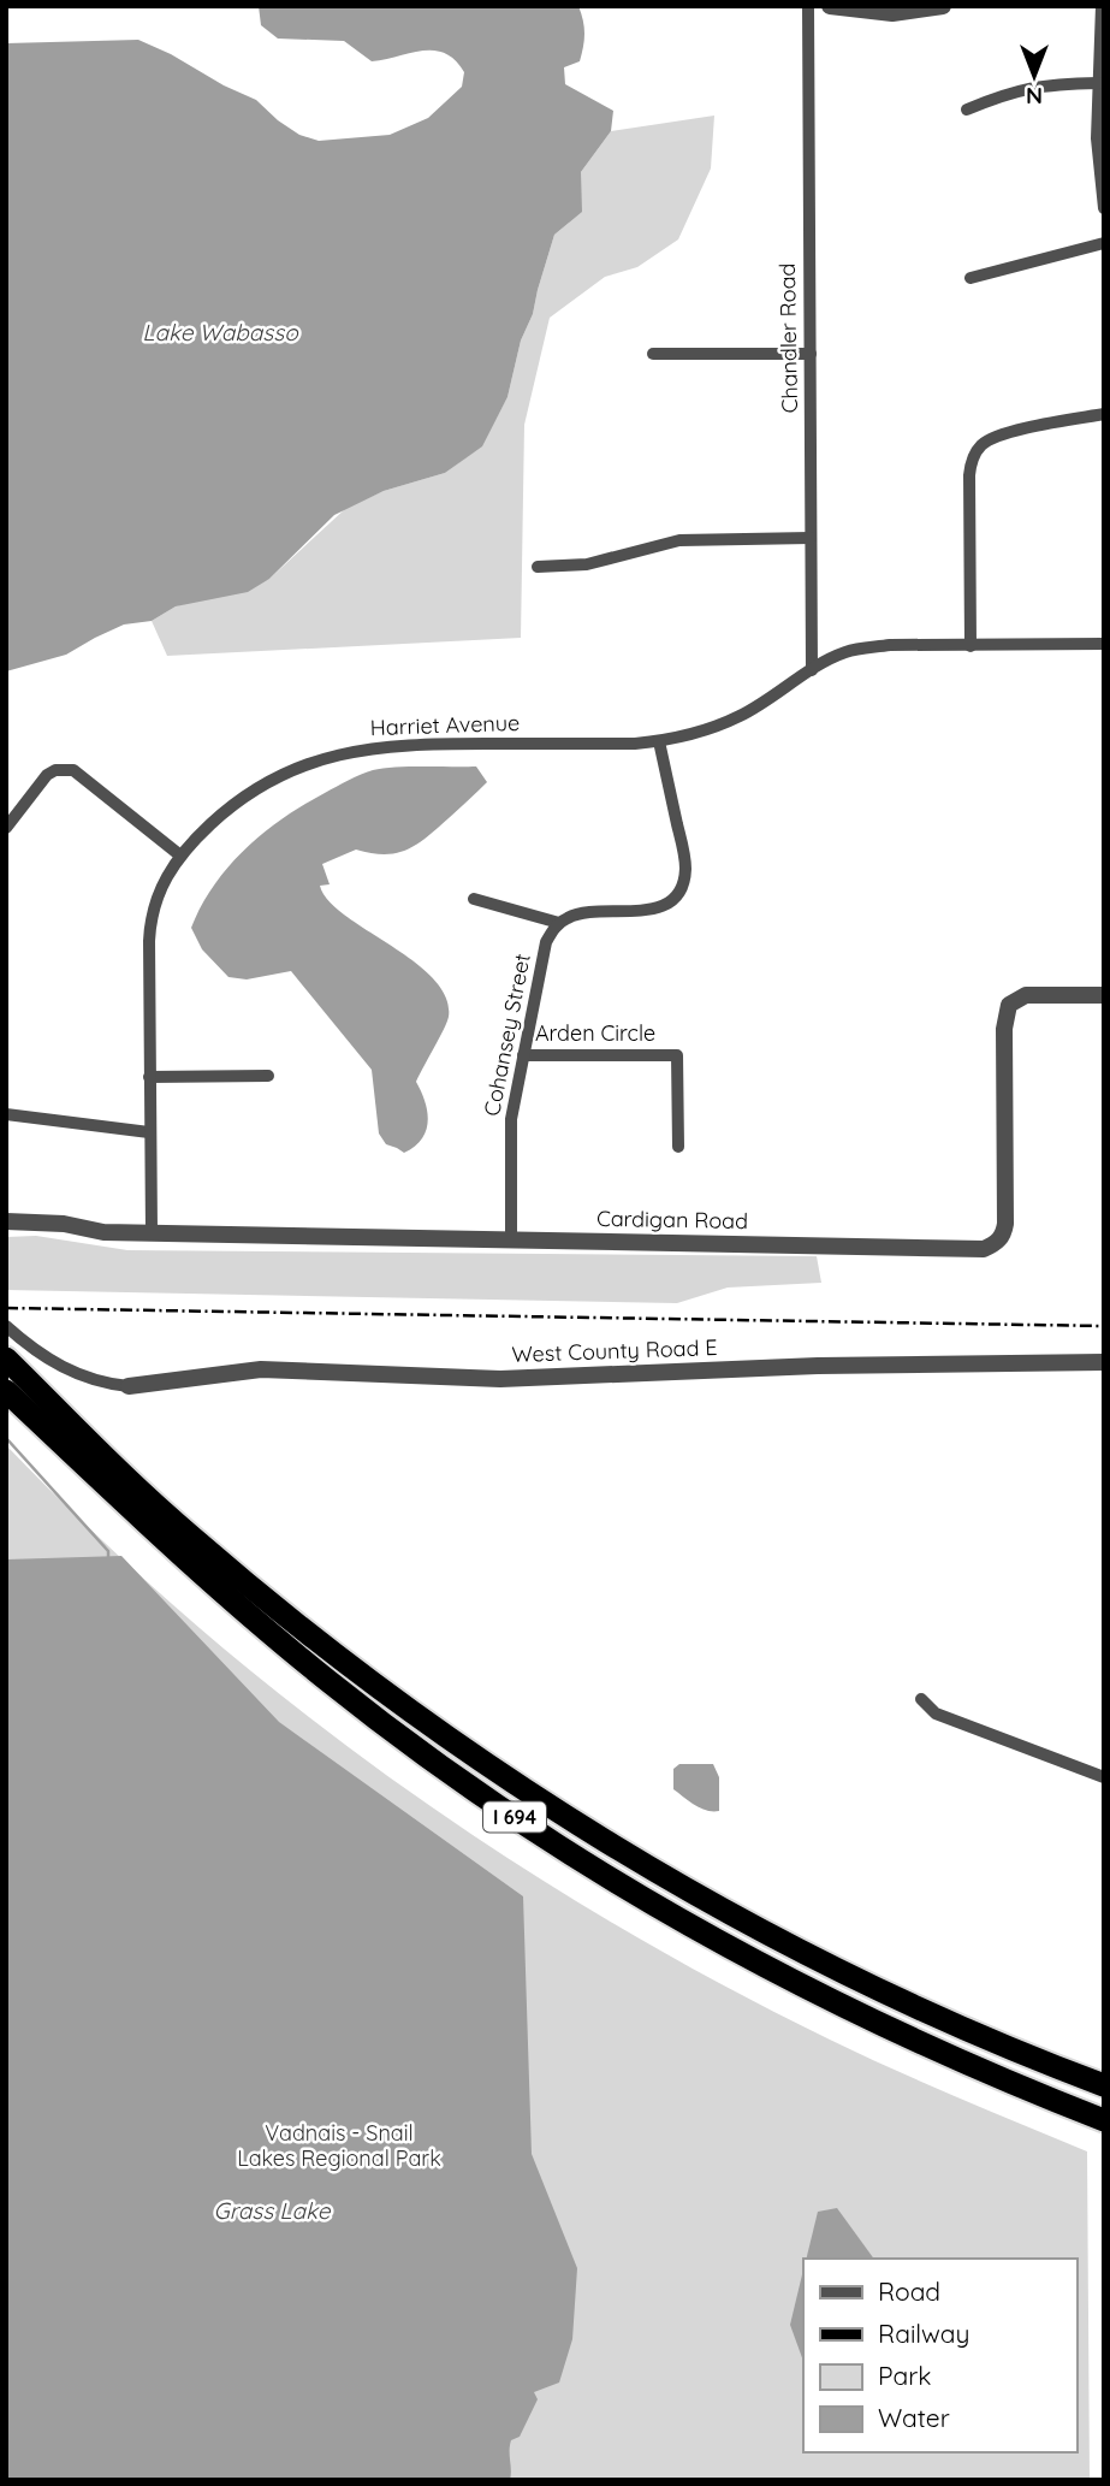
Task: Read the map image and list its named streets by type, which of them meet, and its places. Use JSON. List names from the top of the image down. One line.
{"streets":{"highway":["I 694"],"street":["Chandler Road","Harriet Avenue","Arden Circle","Cohansey Street","Cardigan Road","West County Road E"]},"crossings":[["Chandler Road","Harriet Avenue"],["Harriet Avenue","Cardigan Road"],["Arden Circle","Cohansey Street"],["Cohansey Street","Cardigan Road"]],"water":["Lake Wabasso","Grass Lake"],"parks":["Vadnais - Snail Lakes Regional Park"],"legend":["Road","Railway","Park","Water"],"north":"bottom"}
